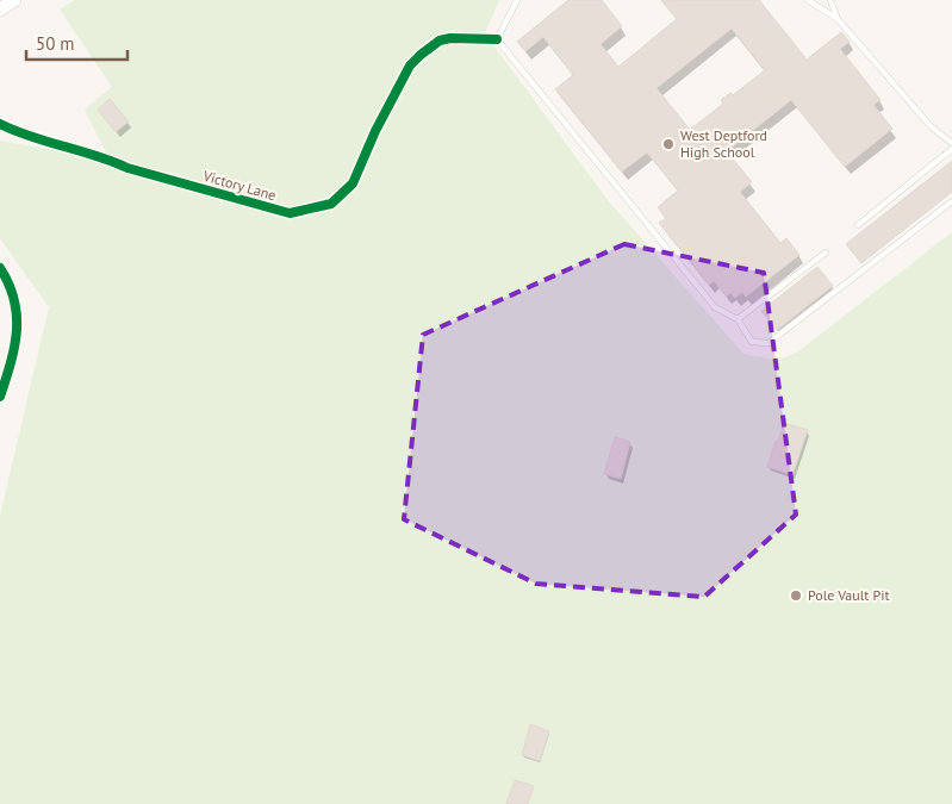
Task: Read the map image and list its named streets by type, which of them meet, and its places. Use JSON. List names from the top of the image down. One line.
{"streets":{"street":["Victory Lane"]},"places":["West Deptford High School","Pole Vault Pit"],"scale_bar":"50 m"}
